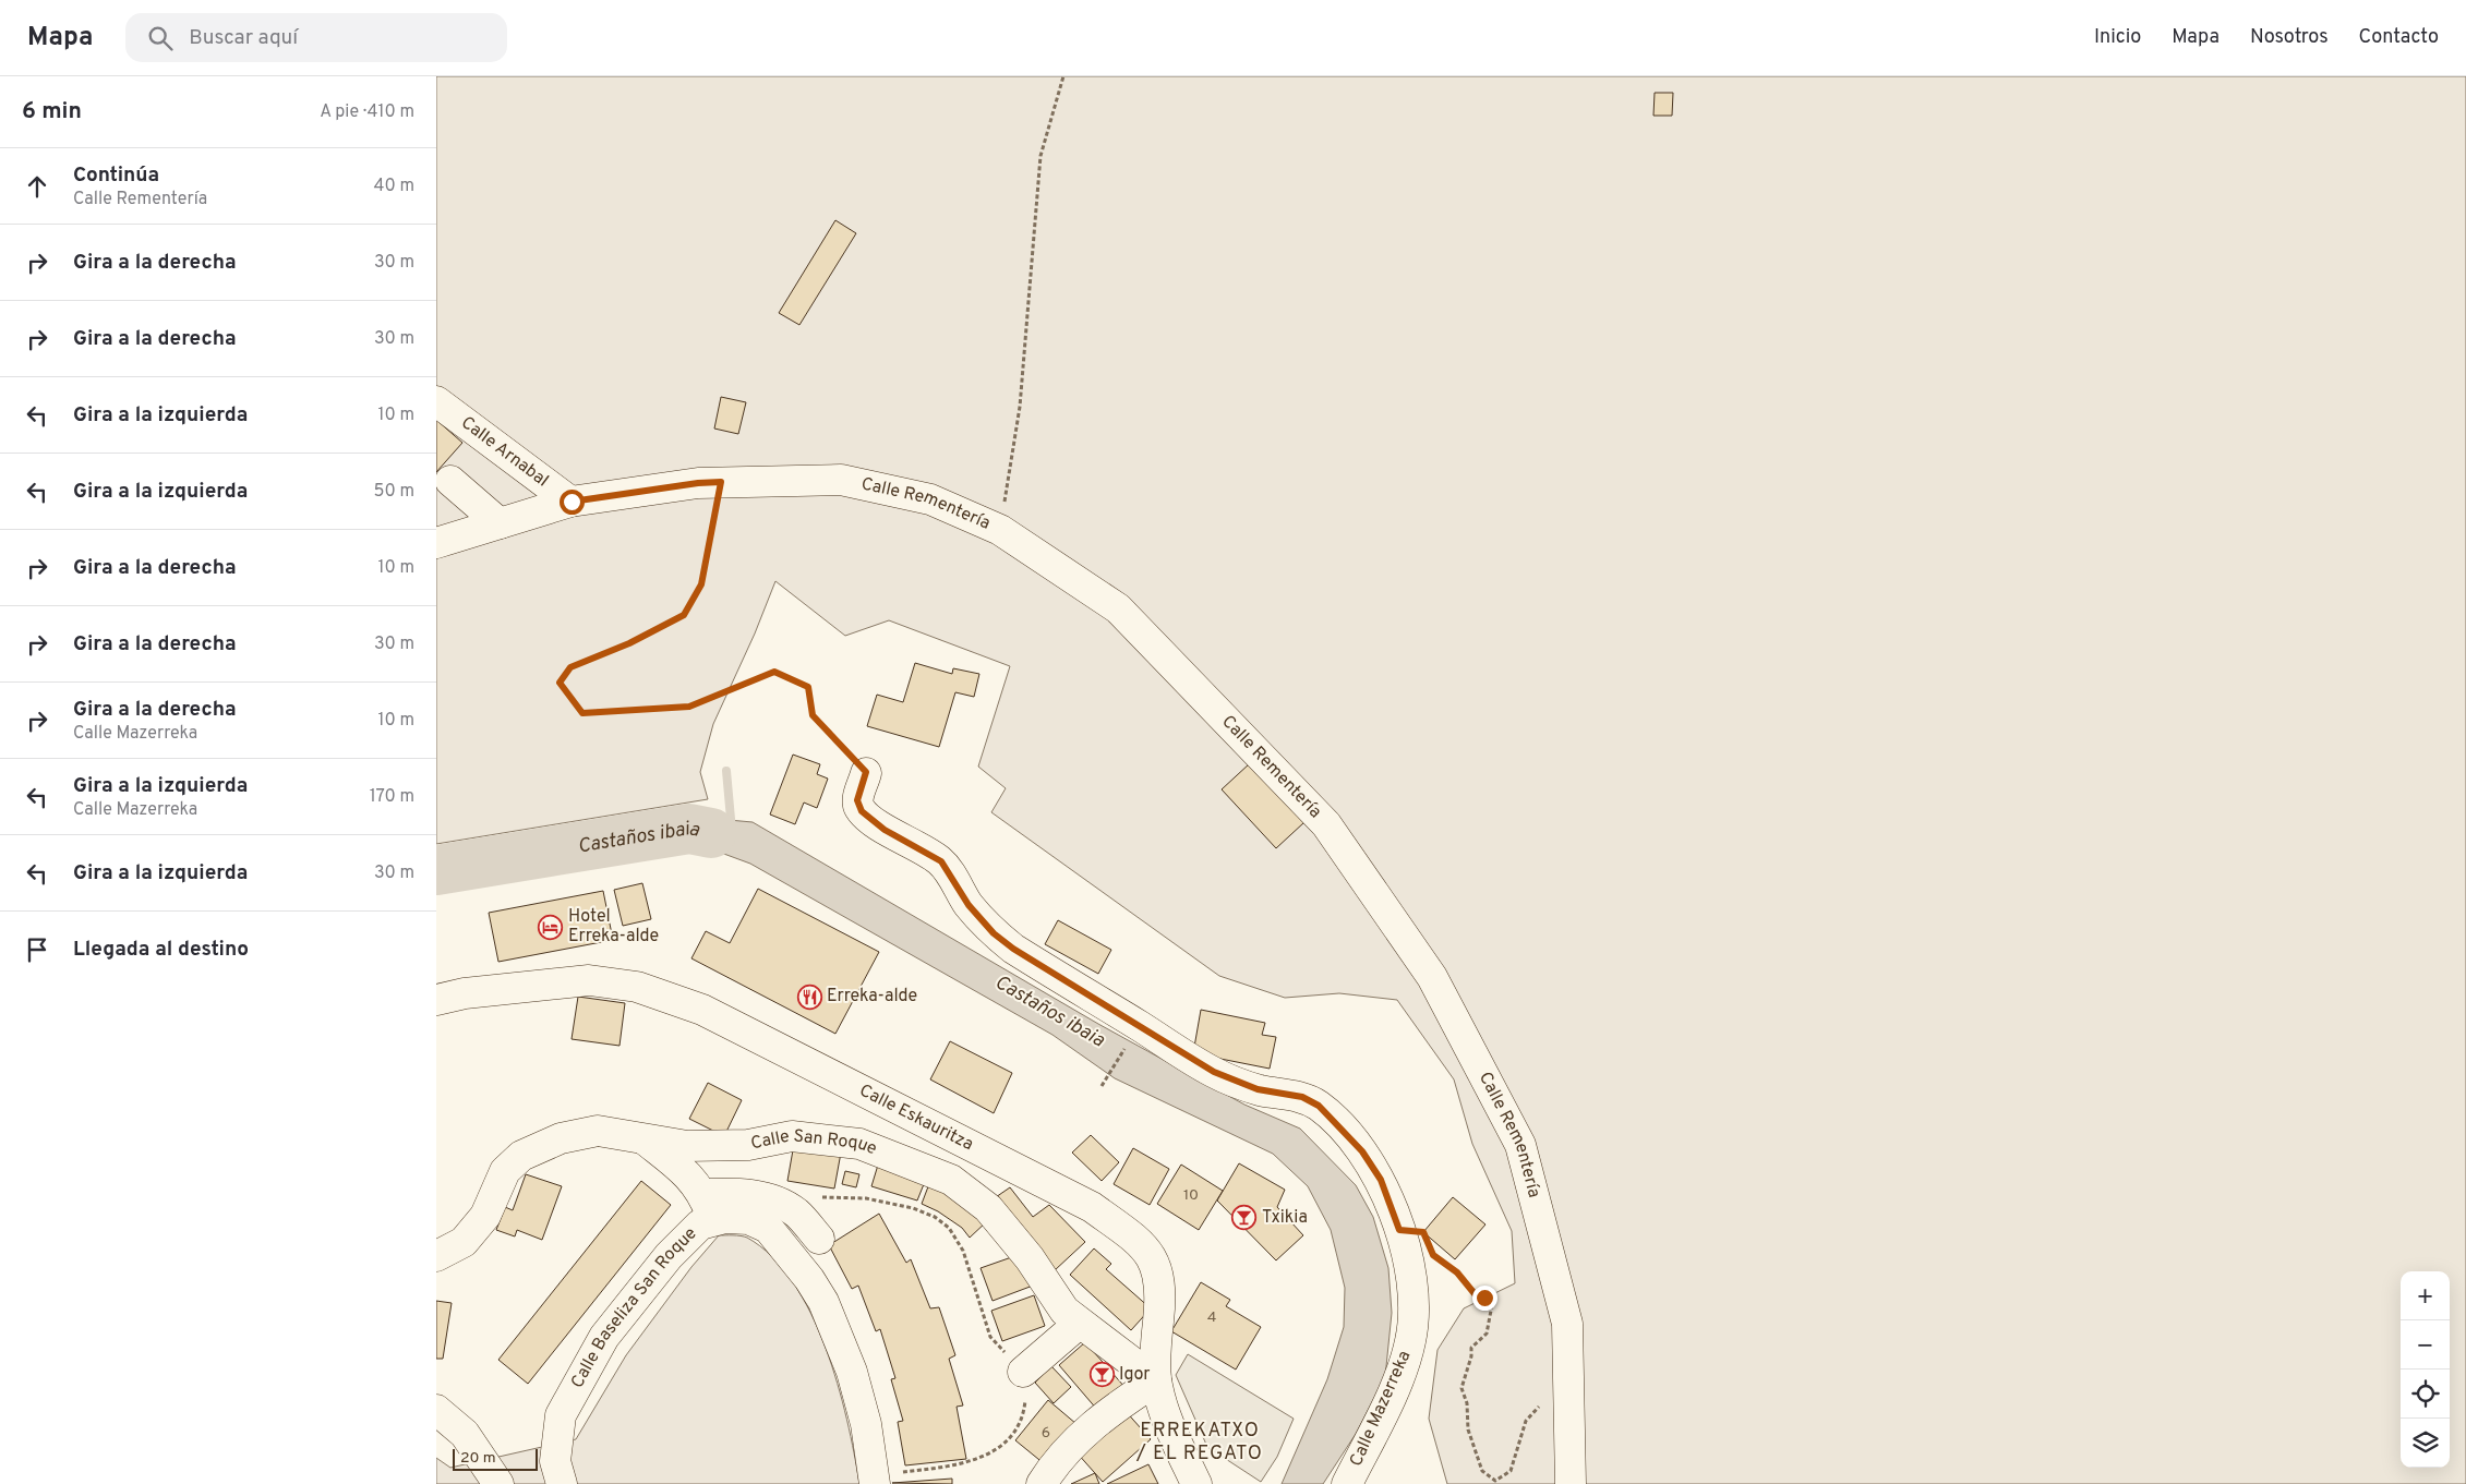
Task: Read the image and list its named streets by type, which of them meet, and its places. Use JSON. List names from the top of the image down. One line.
{"streets":{"street":["Calle Arnabal","Calle Rementería","Calle Eskauritza","Calle San Roque","Calle Baseliza San Roque","Calle Mazerreka"]},"crossings":[["Calle Arnabal","Calle Rementería"],["Calle Eskauritza","Calle San Roque"]],"districts":["ERREKATXO / EL REGATO"],"water":["Castaños ibaia"],"places":{"hotel":["Hotel Erreka-alde"],"restaurant":["Erreka-alde"],"bar":["Txikia","Igor"]},"house_numbers":["10","4","6"],"scale_bar":"20 m","page":{"header":"Mapa","search":"Buscar aquí","nav":["Inicio","Mapa","Nosotros","Contacto"],"heading":["6 min","A pie · 410 m"],"list":[["Continúa","Calle Rementería","40 m"],["Gira a la derecha","30 m"],["Gira a la derecha","30 m"],["Gira a la izquierda","10 m"],["Gira a la izquierda","50 m"],["Gira a la derecha","10 m"],["Gira a la derecha","30 m"],["Gira a la derecha","Calle Mazerreka","10 m"],["Gira a la izquierda","Calle Mazerreka","170 m"],["Gira a la izquierda","30 m"],"Llegada al destino"],"map_buttons":["+","−"],"scale":"20 m"}}
